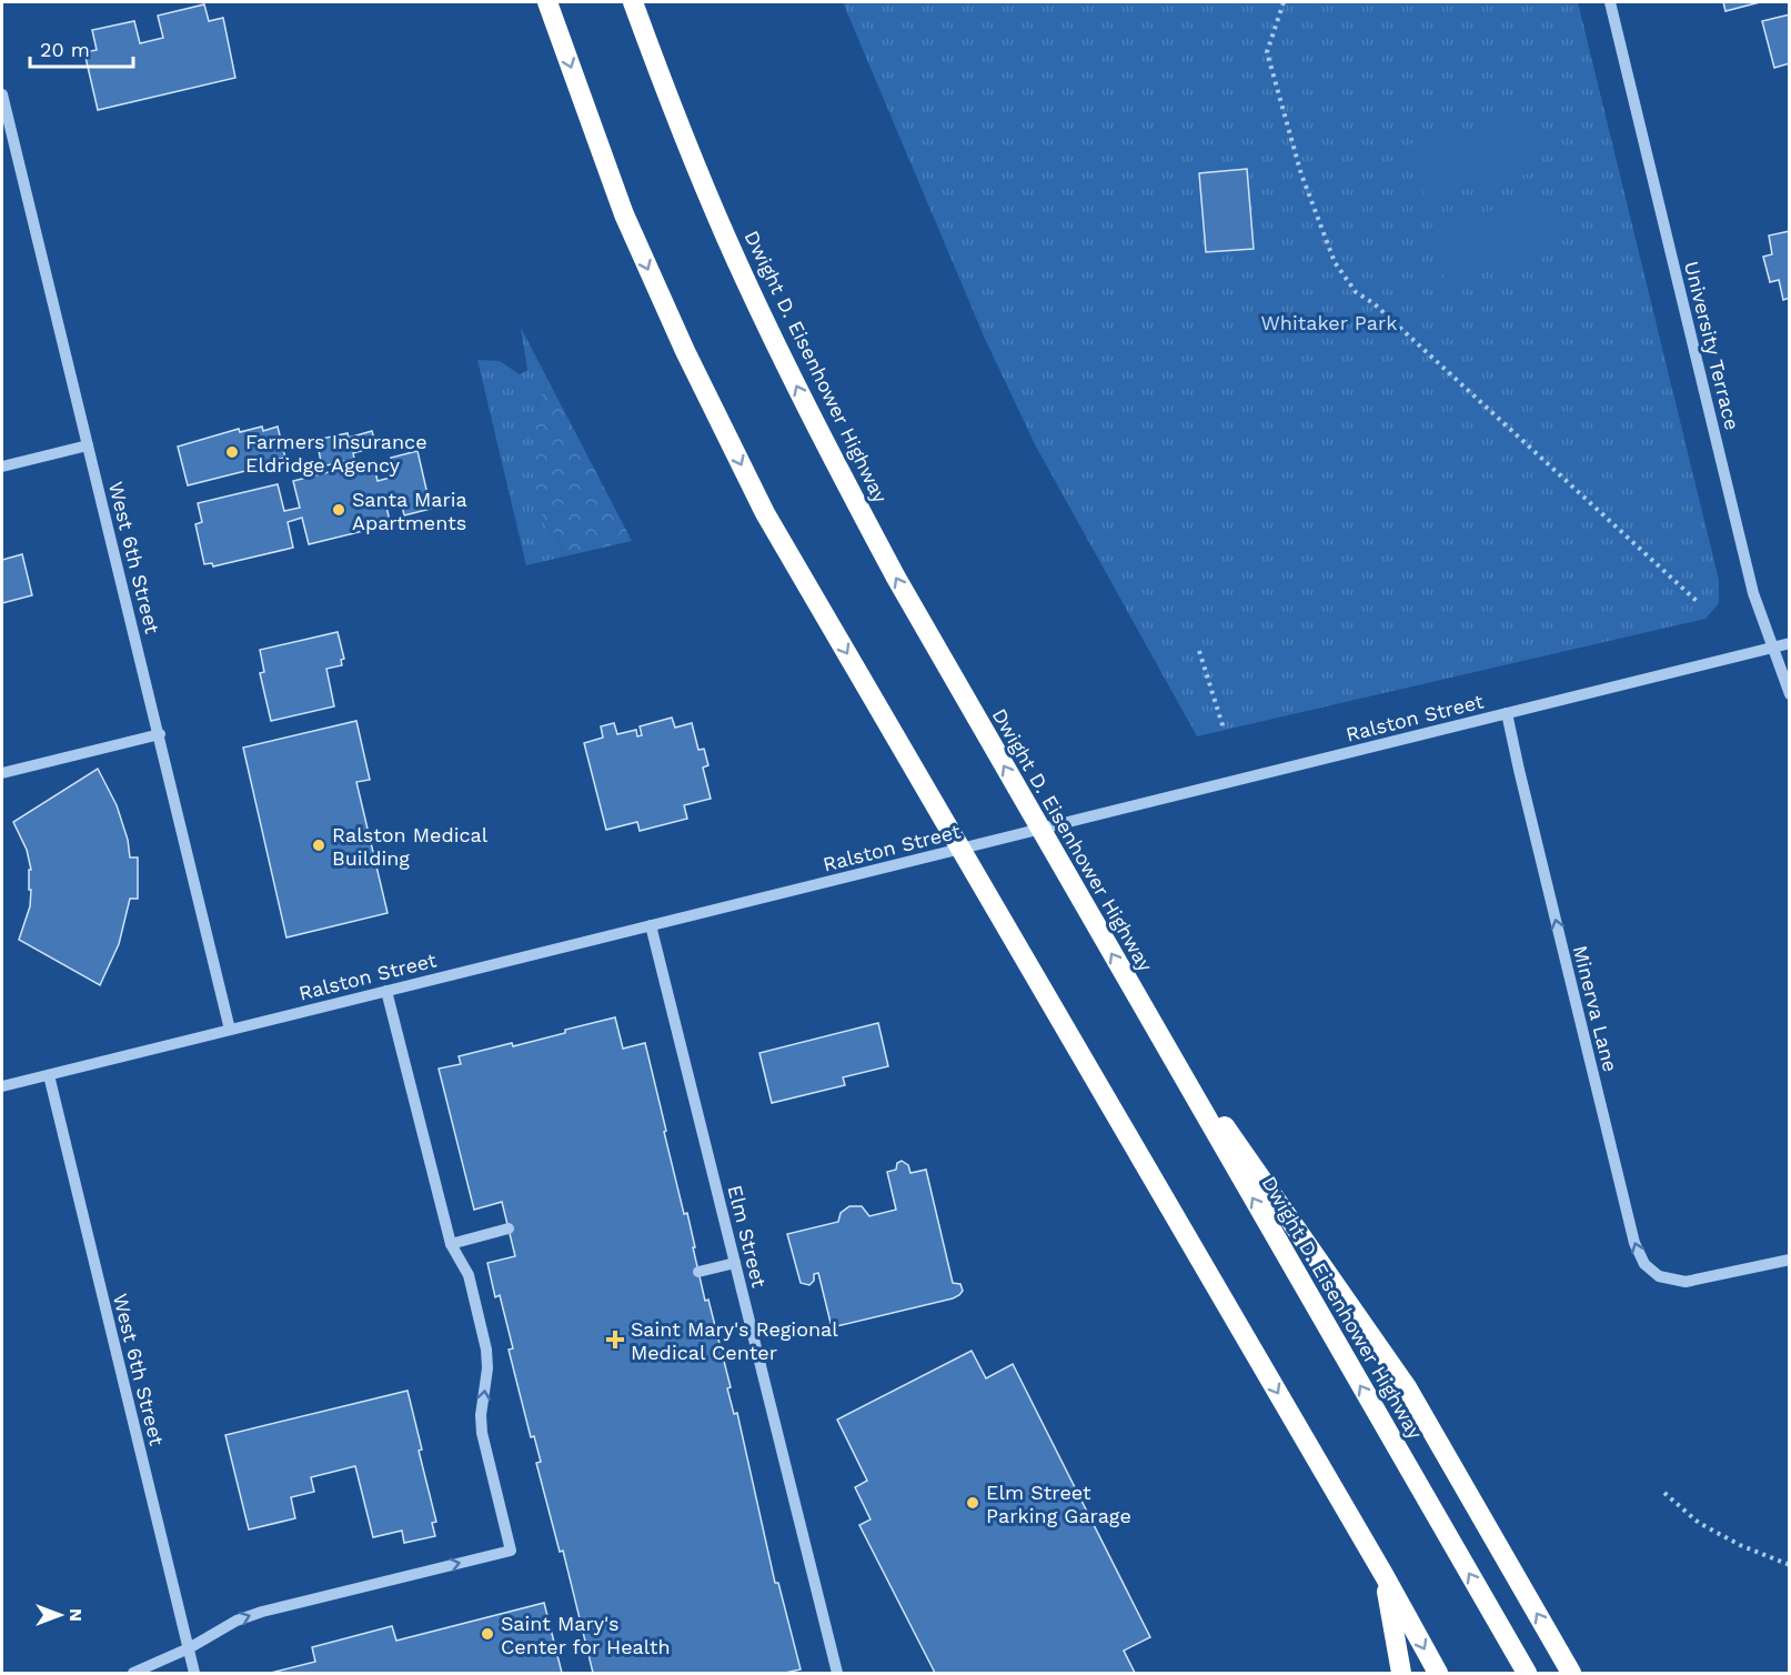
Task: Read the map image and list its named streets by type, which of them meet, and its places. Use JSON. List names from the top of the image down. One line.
{"streets":{"highway":["Dwight D. Eisenhower Highway"],"street":["University Terrace","West 6th Street","Ralston Street","Minerva Lane","Elm Street"]},"crossings":[["University Terrace","Ralston Street"],["West 6th Street","Ralston Street"],["Ralston Street","Minerva Lane"],["Ralston Street","Elm Street"]],"one_way":["Minerva Lane"],"parks":["Whitaker Park"],"places":{"other":["Farmers Insurance Eldridge Agency","Santa Maria Apartments","Ralston Medical Building","Elm Street Parking Garage","Saint Mary's Center for Health"],"health":["Saint Mary's Regional Medical Center"]},"scale_bar":"20 m","north":"right"}
